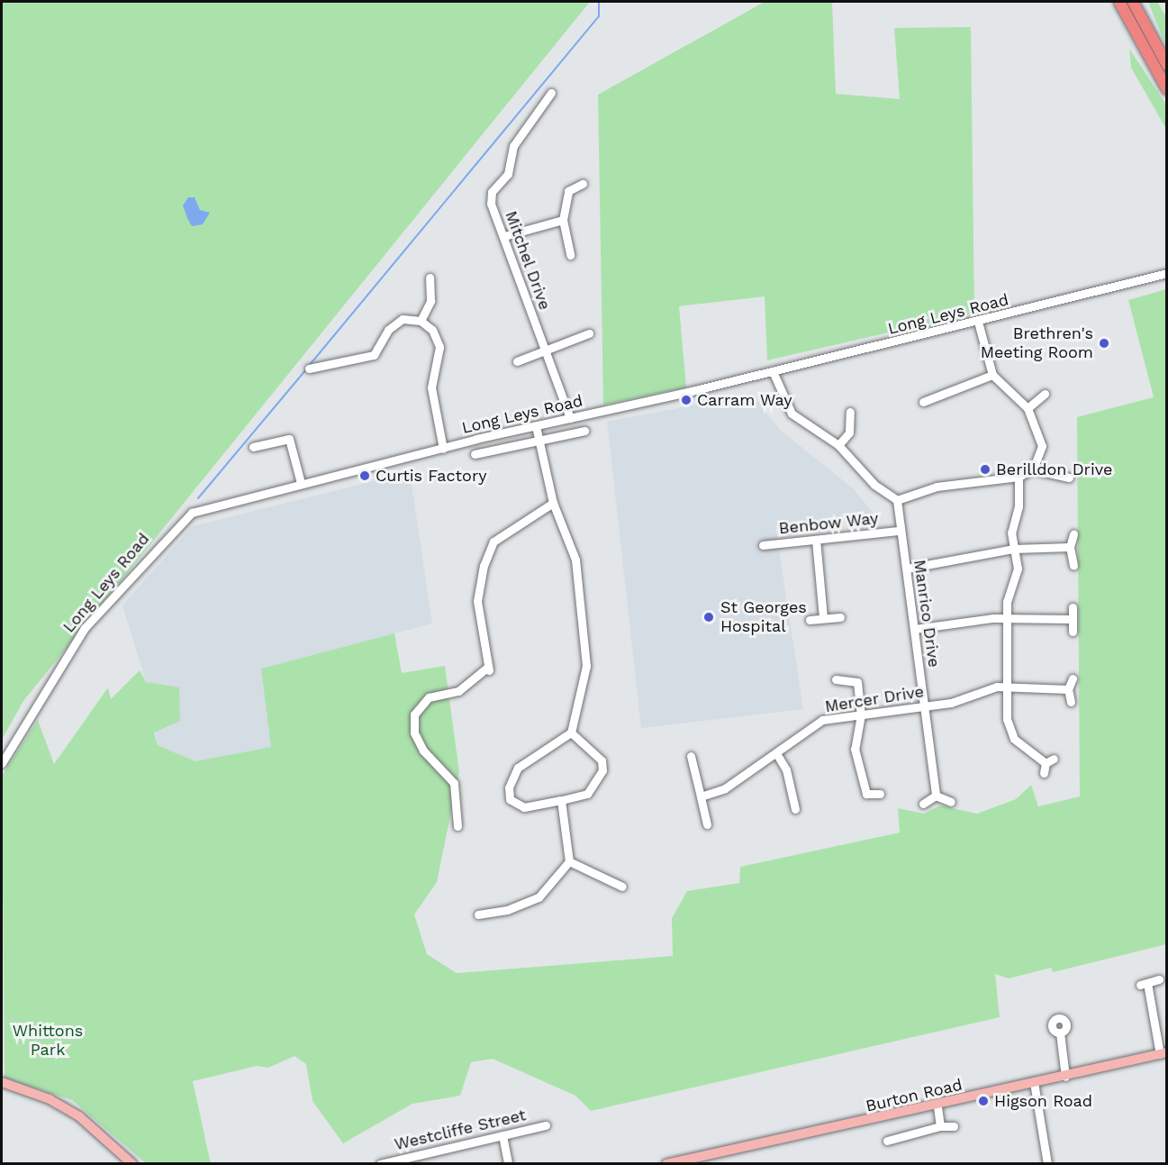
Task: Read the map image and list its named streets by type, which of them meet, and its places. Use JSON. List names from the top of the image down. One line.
{"streets":{"main road":["Burton Road"],"street":["Mitchel Drive","Long Leys Road","Benbow Way","Manrico Drive","Mercer Drive","Westcliffe Street"]},"crossings":[["Mitchel Drive","Long Leys Road"],["Benbow Way","Manrico Drive"],["Manrico Drive","Mercer Drive"]],"parks":["Whittons Park"],"places":["Brethren's Meeting Room","Carram Way","Berilldon Drive","Curtis Factory","St Georges Hospital","Higson Road"]}
